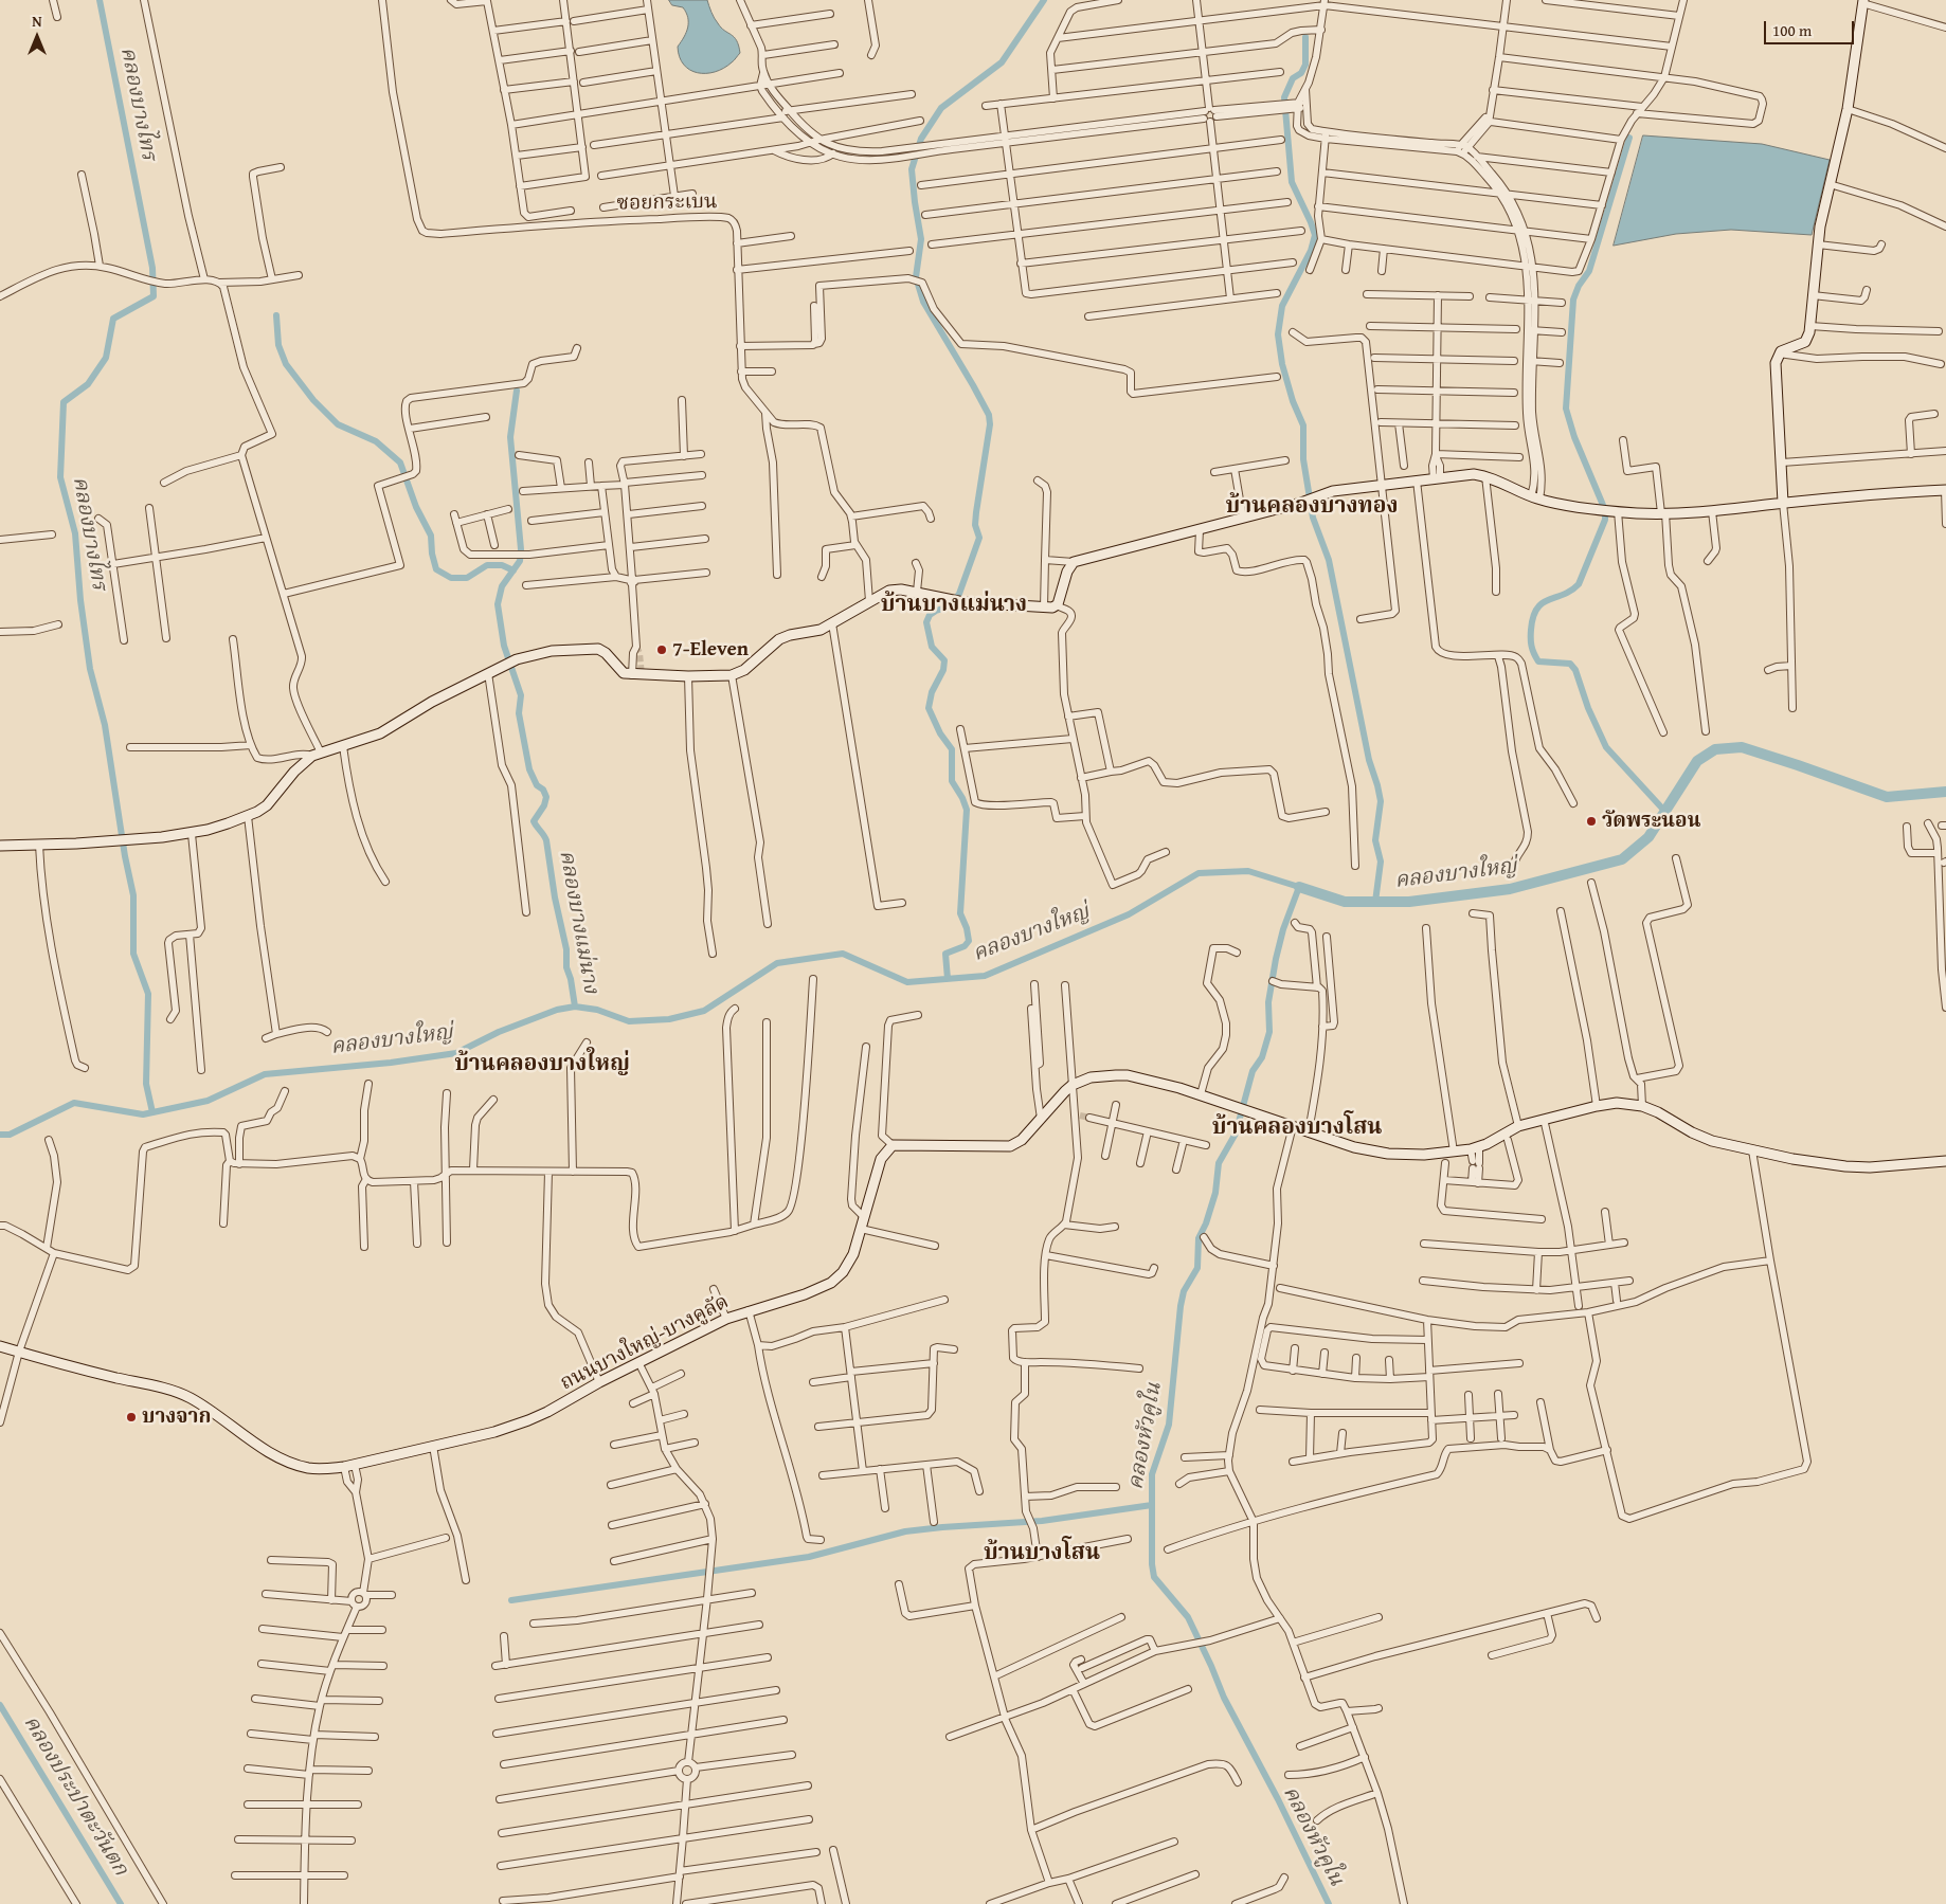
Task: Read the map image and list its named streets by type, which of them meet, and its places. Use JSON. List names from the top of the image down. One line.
{"streets":{"street":["ซอยกระเบน","ถนนบางใหญ่-บางคูลัด"]},"districts":["บ้านคลองบางทอง","บ้านบางแม่นาง","บ้านคลองบางใหญ่","บ้านคลองบางโสน","บ้านบางโสน"],"water":["คลองบางไทร","คลองบางใหญ่","คลองบางแม่นาง","คลองหัวคูใน","คลองประปาตะวันตก"],"places":["7-Eleven","วัดพระนอน","บางจาก"],"scale_bar":"100 m","north":"top"}
